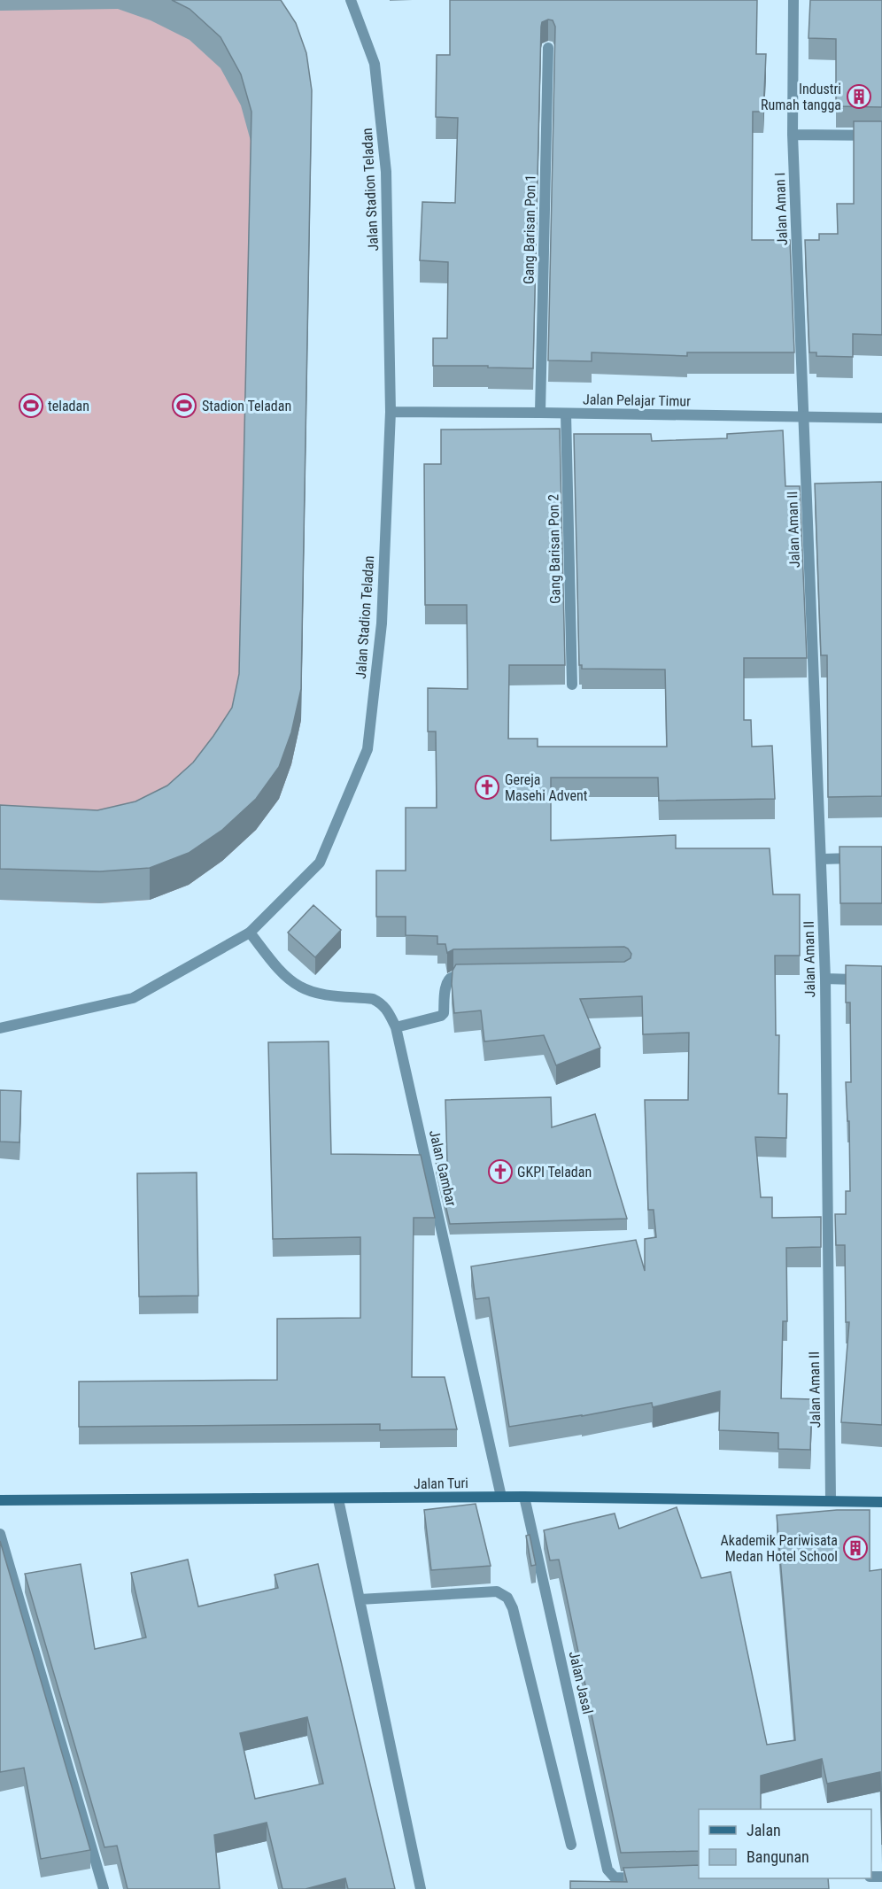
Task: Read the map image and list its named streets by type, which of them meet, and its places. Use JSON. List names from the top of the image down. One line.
{"streets":{"main road":["Jalan Turi"],"street":["Jalan Stadion Teladan","Jalan Aman I","Gang Barisan Pon 1","Jalan Pelajar Timur","Jalan Aman II","Gang Barisan Pon 2","Jalan Gambar","Jalan Jasal"]},"crossings":[["Jalan Stadion Teladan","Jalan Pelajar Timur"],["Jalan Stadion Teladan","Jalan Gambar"],["Jalan Aman I","Jalan Pelajar Timur"],["Jalan Aman I","Jalan Aman II"],["Gang Barisan Pon 1","Jalan Pelajar Timur"],["Jalan Pelajar Timur","Jalan Aman II"],["Jalan Pelajar Timur","Gang Barisan Pon 2"],["Jalan Aman II","Jalan Turi"],["Jalan Gambar","Jalan Turi"],["Jalan Turi","Jalan Jasal"]],"places":{"building":["Industri Rumah tangga","Akademik Pariwisata Medan Hotel School"],"sports":["teladan","Stadion Teladan"],"church":["Gereja Masehi Advent","GKPI Teladan"]},"legend":["Jalan","Bangunan"]}
